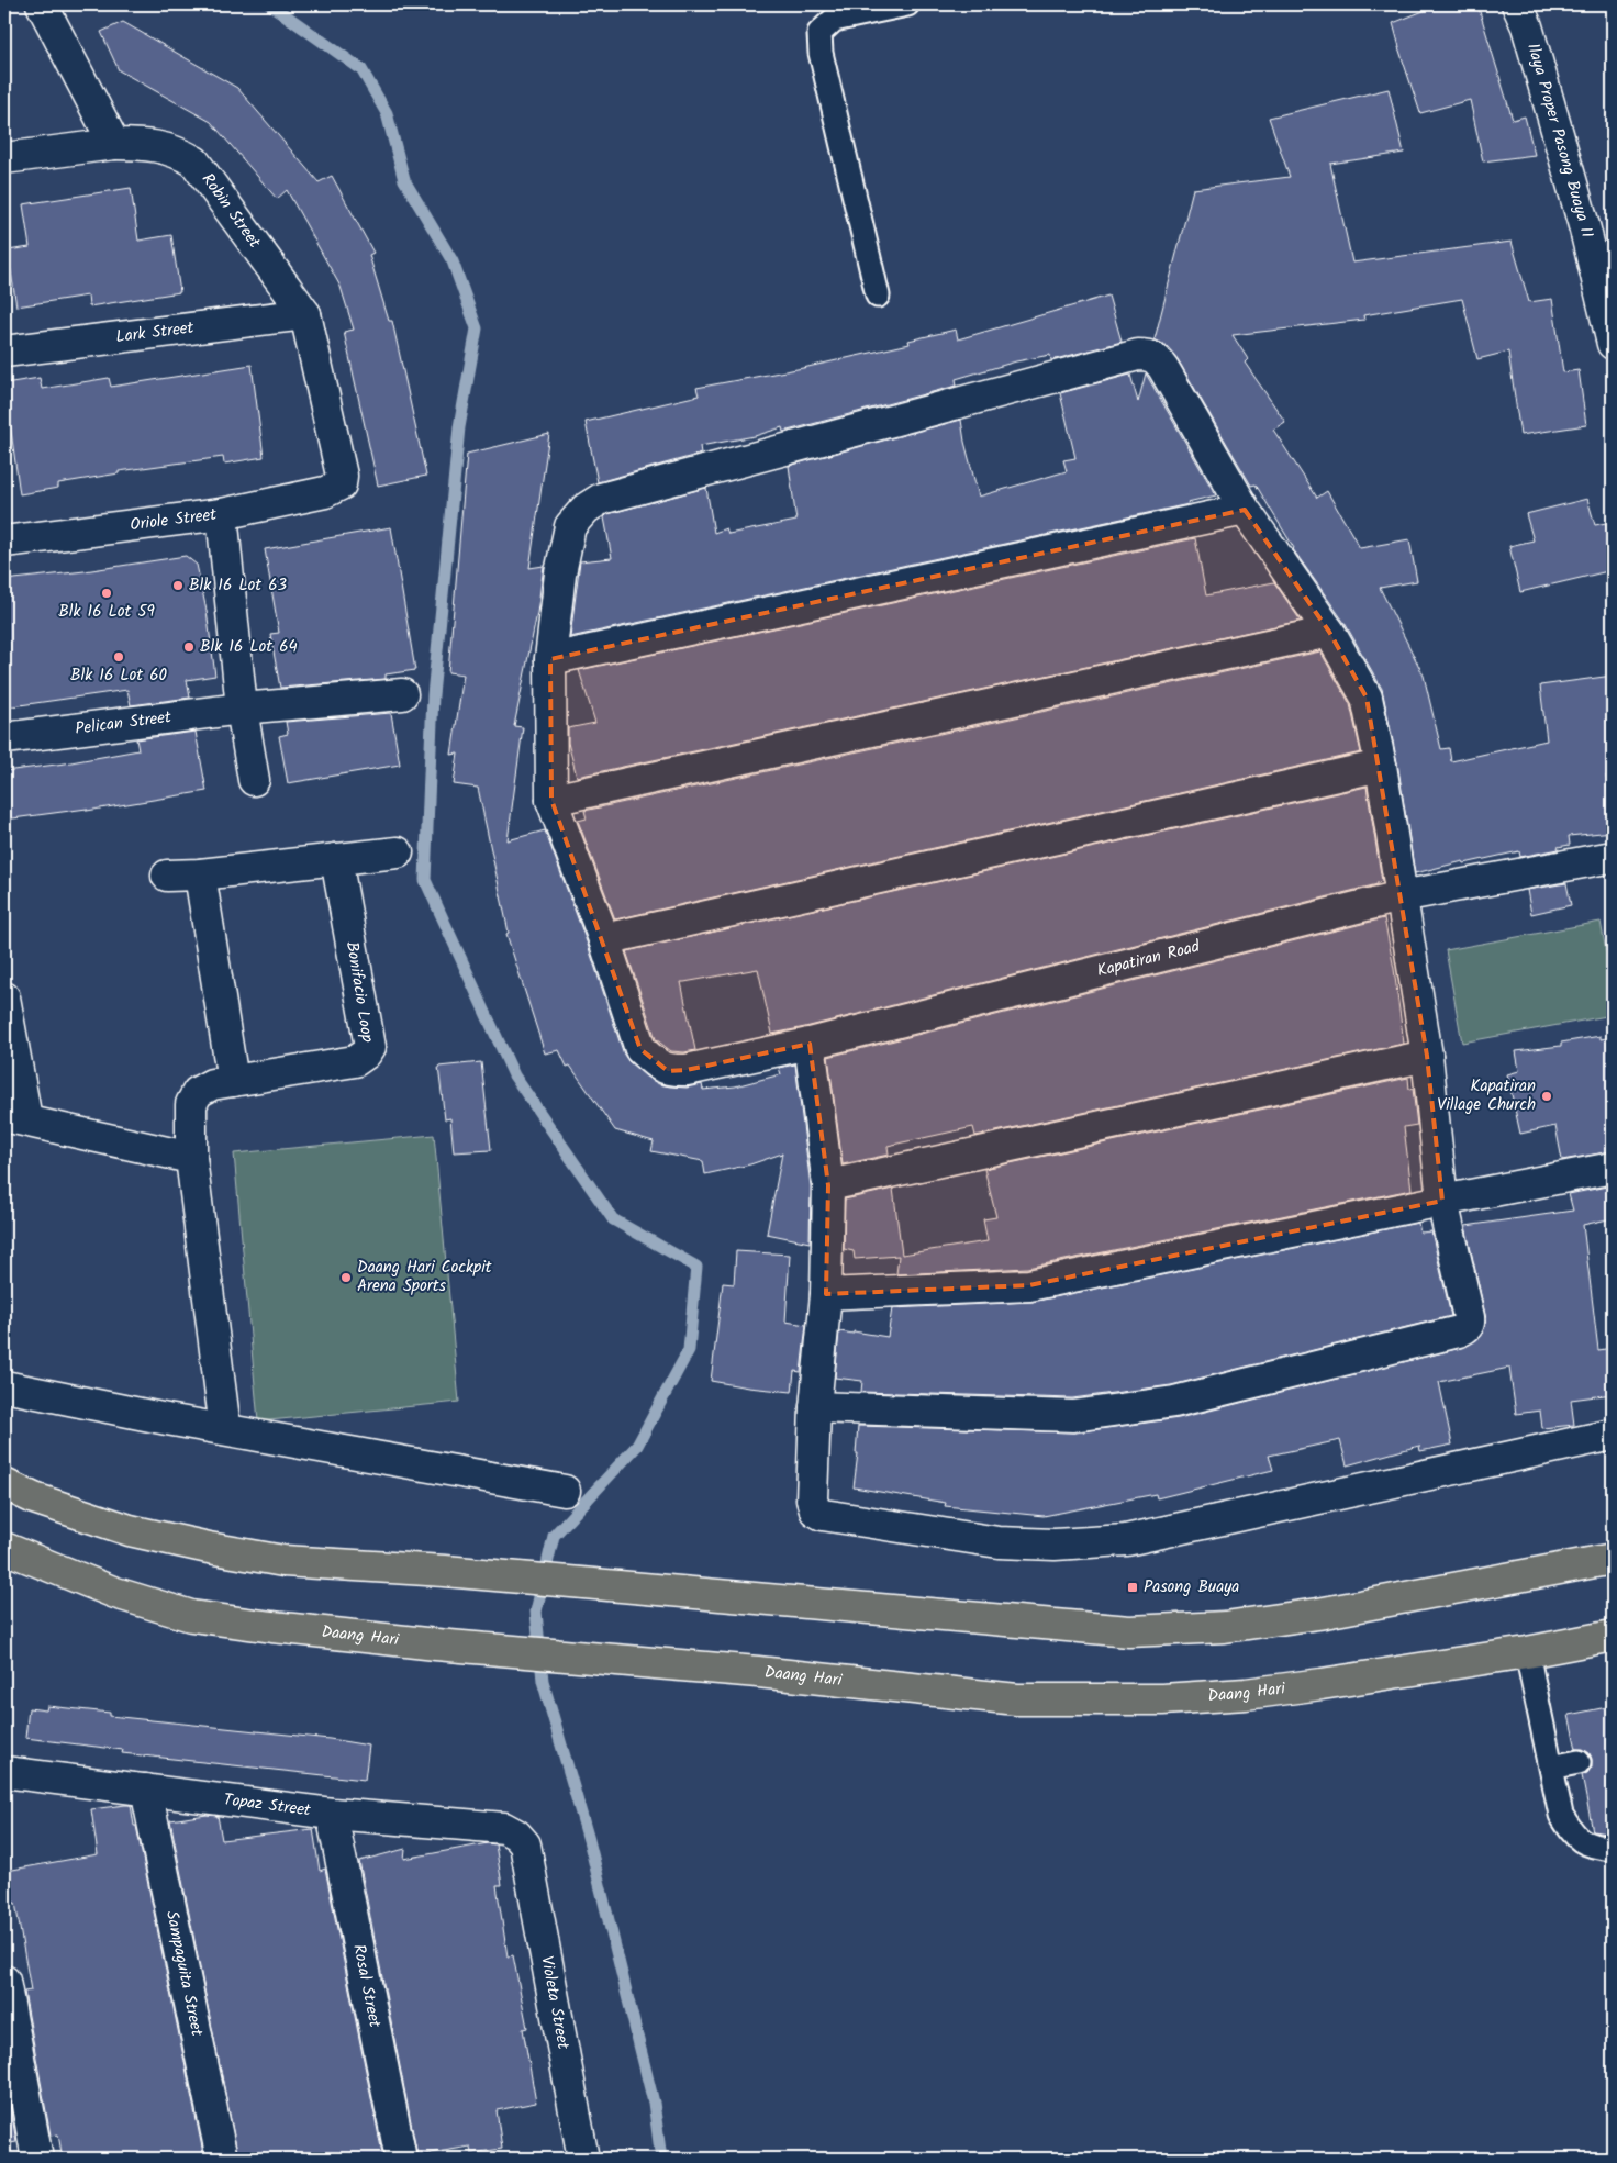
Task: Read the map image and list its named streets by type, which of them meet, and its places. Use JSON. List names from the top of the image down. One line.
{"streets":{"main road":["Daang Hari"],"street":["Ilaya Proper Pasong Buaya II","Robin Street","Lark Street","Oriole Street","Pelican Street","Kapatiran Road","Bonifacio Loop","Topaz Street","Sampaguita Street","Rosal Street","Violeta Street"]},"crossings":[["Robin Street","Lark Street"],["Robin Street","Oriole Street"],["Topaz Street","Sampaguita Street"],["Topaz Street","Rosal Street"],["Topaz Street","Violeta Street"]],"places":{"other":["Blk 16 Lot 63","Blk 16 Lot 59","Blk 16 Lot 64","Blk 16 Lot 60","Kapatiran Village Church","Daang Hari Cockpit Arena Sports"],"transit":["Pasong Buaya"]}}
